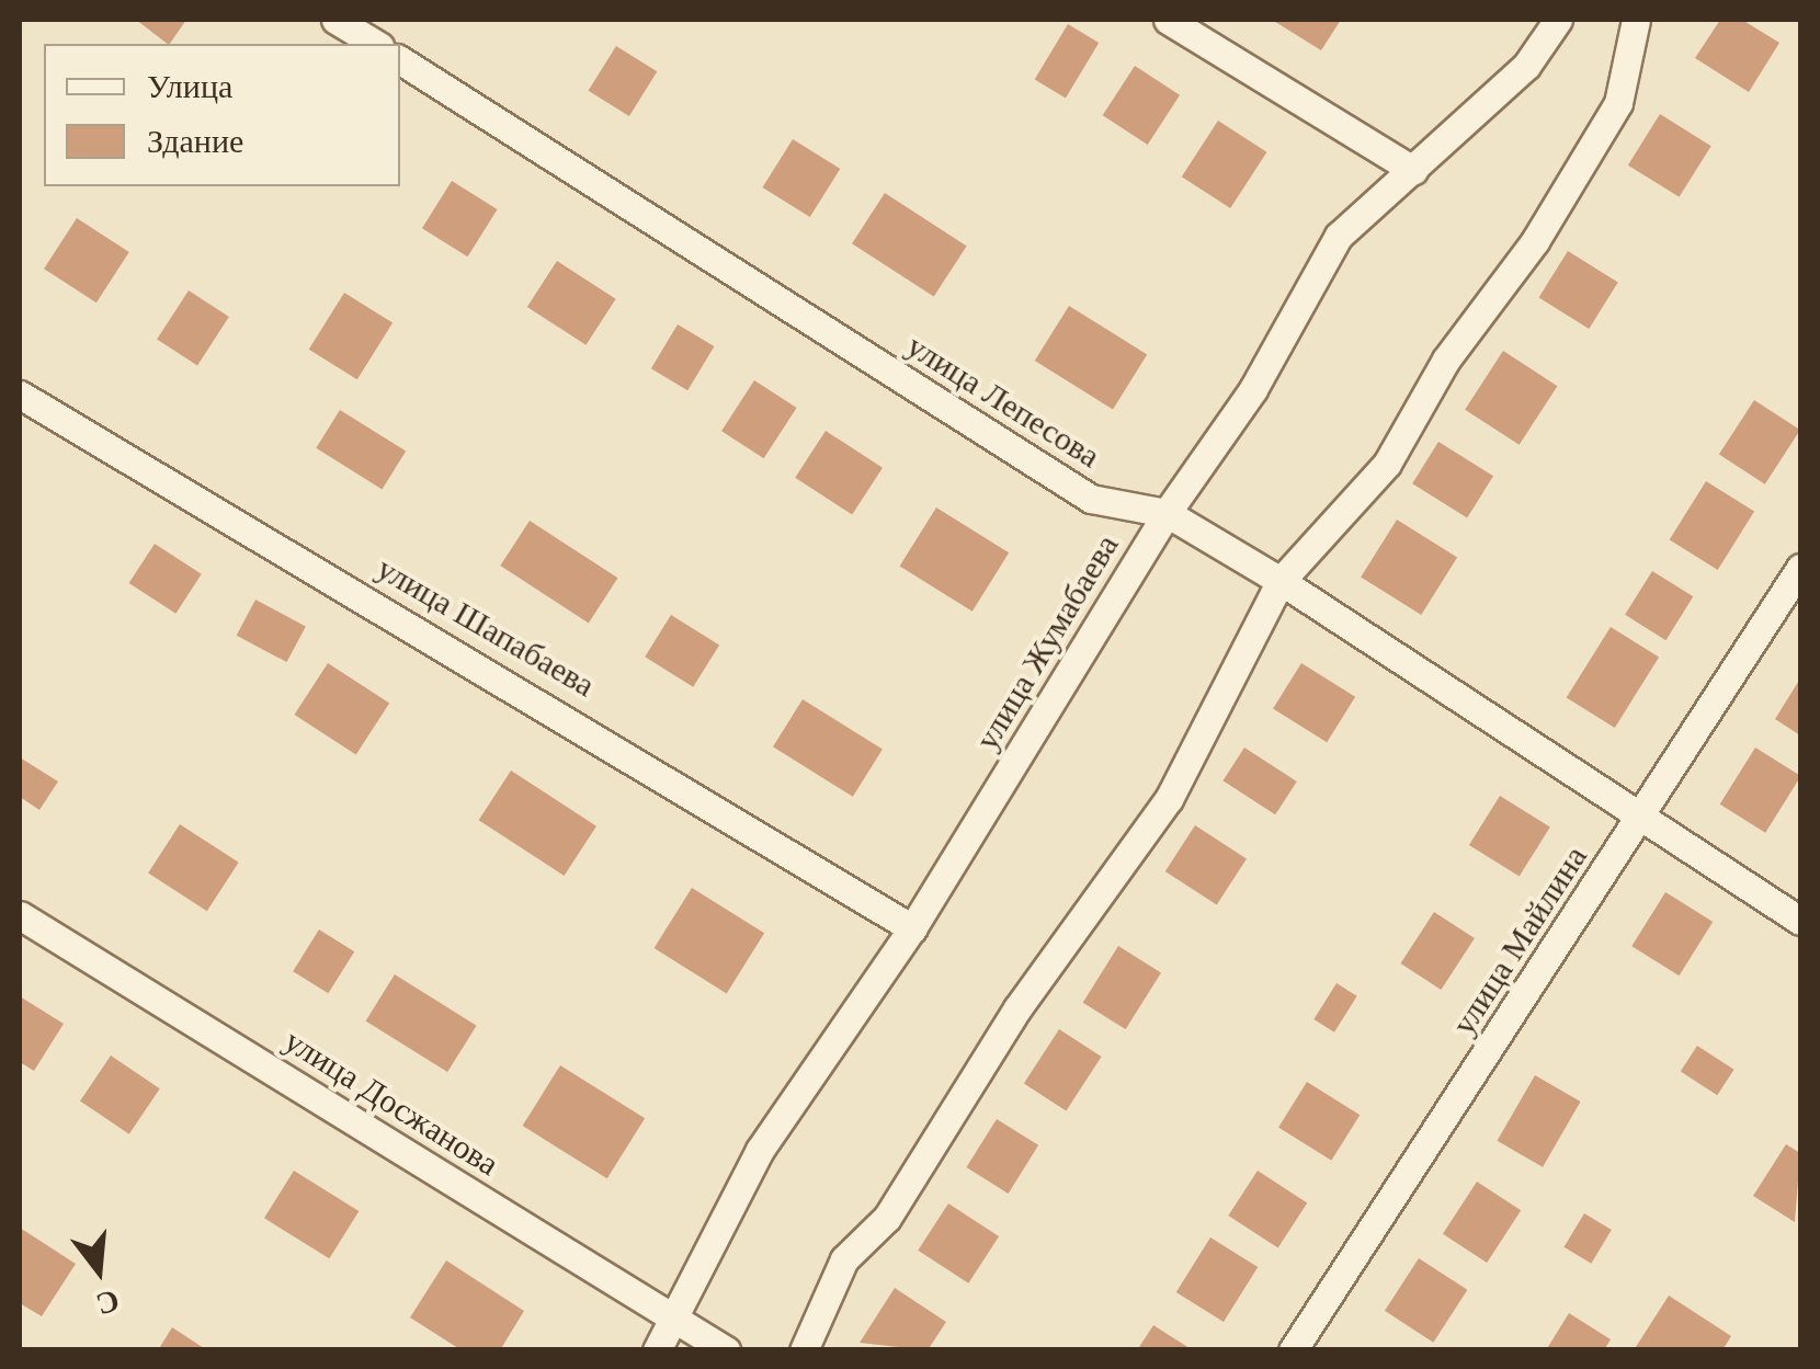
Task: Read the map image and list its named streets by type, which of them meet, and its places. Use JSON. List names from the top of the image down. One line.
{"streets":{"street":["улица Лепесова","улица Шапабаева","улица Жумабаева","улица Майлина","улица Досжанова"]},"crossings":[["улица Лепесова","улица Жумабаева"],["улица Лепесова","улица Майлина"],["улица Шапабаева","улица Жумабаева"],["улица Жумабаева","улица Досжанова"]],"legend":["Улица","Здание"],"north":"bottom"}
